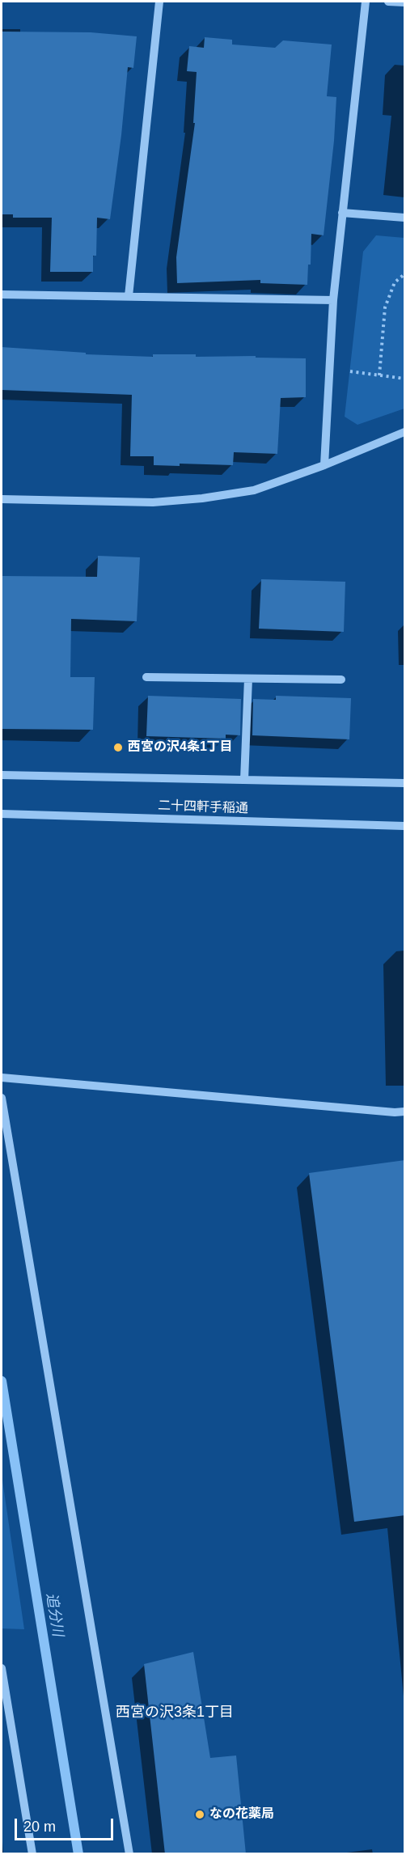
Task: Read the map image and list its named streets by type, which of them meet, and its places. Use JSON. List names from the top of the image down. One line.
{"streets":{"street":["二十四軒手稲通"]},"districts":["西宮の沢3条1丁目"],"water":["追分川"],"places":["西宮の沢4条1丁目","なの花薬局"],"scale_bar":"20 m"}
